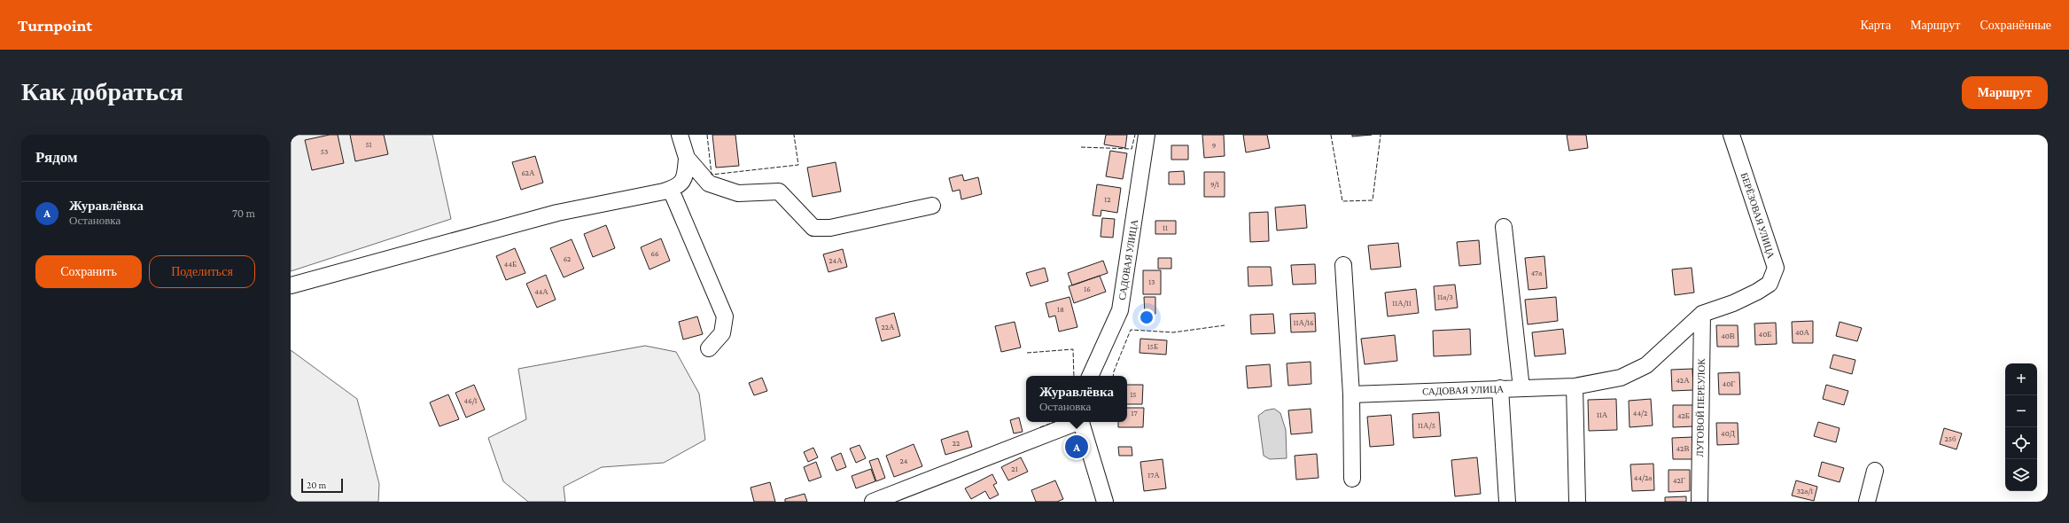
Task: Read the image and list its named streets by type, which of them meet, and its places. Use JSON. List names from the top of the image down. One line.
{"streets":{"street":["БЕРЁЗОВАЯ УЛИЦА","САДОВАЯ УЛИЦА","ЛУГОВОЙ ПЕРЕУЛОК"]},"crossings":[["БЕРЁЗОВАЯ УЛИЦА","САДОВАЯ УЛИЦА"],["БЕРЁЗОВАЯ УЛИЦА","ЛУГОВОЙ ПЕРЕУЛОК"]],"house_numbers":["51","9","53","62А","9/1","12","11","66","62","24А","44Б","47а","13","16","44А","11а/3","11А/11","18","11А/16","22А","40А","40Б","40В","15Б","42А","40Г","15","46/1","17","44/2","11А","42Б","11А/5","40Д","25б","22","42В","24","21","17А","44/2а","42Г","32а/1"],"scale_bar":"20 m","page":{"header":"Turnpoint","nav":["Карта","Маршрут","Сохранённые"],"buttons":["Маршрут",["Сохранить","Поделиться"]],"title":"Как добраться","heading":"Рядом","list":[{"mark":"A","name":"Журавлёвка","note":"Остановка","value":"70 m"}],"map_buttons":["+","−"],"popup":["Журавлёвка","Остановка"],"pins":"A","scale":"20 m"}}
